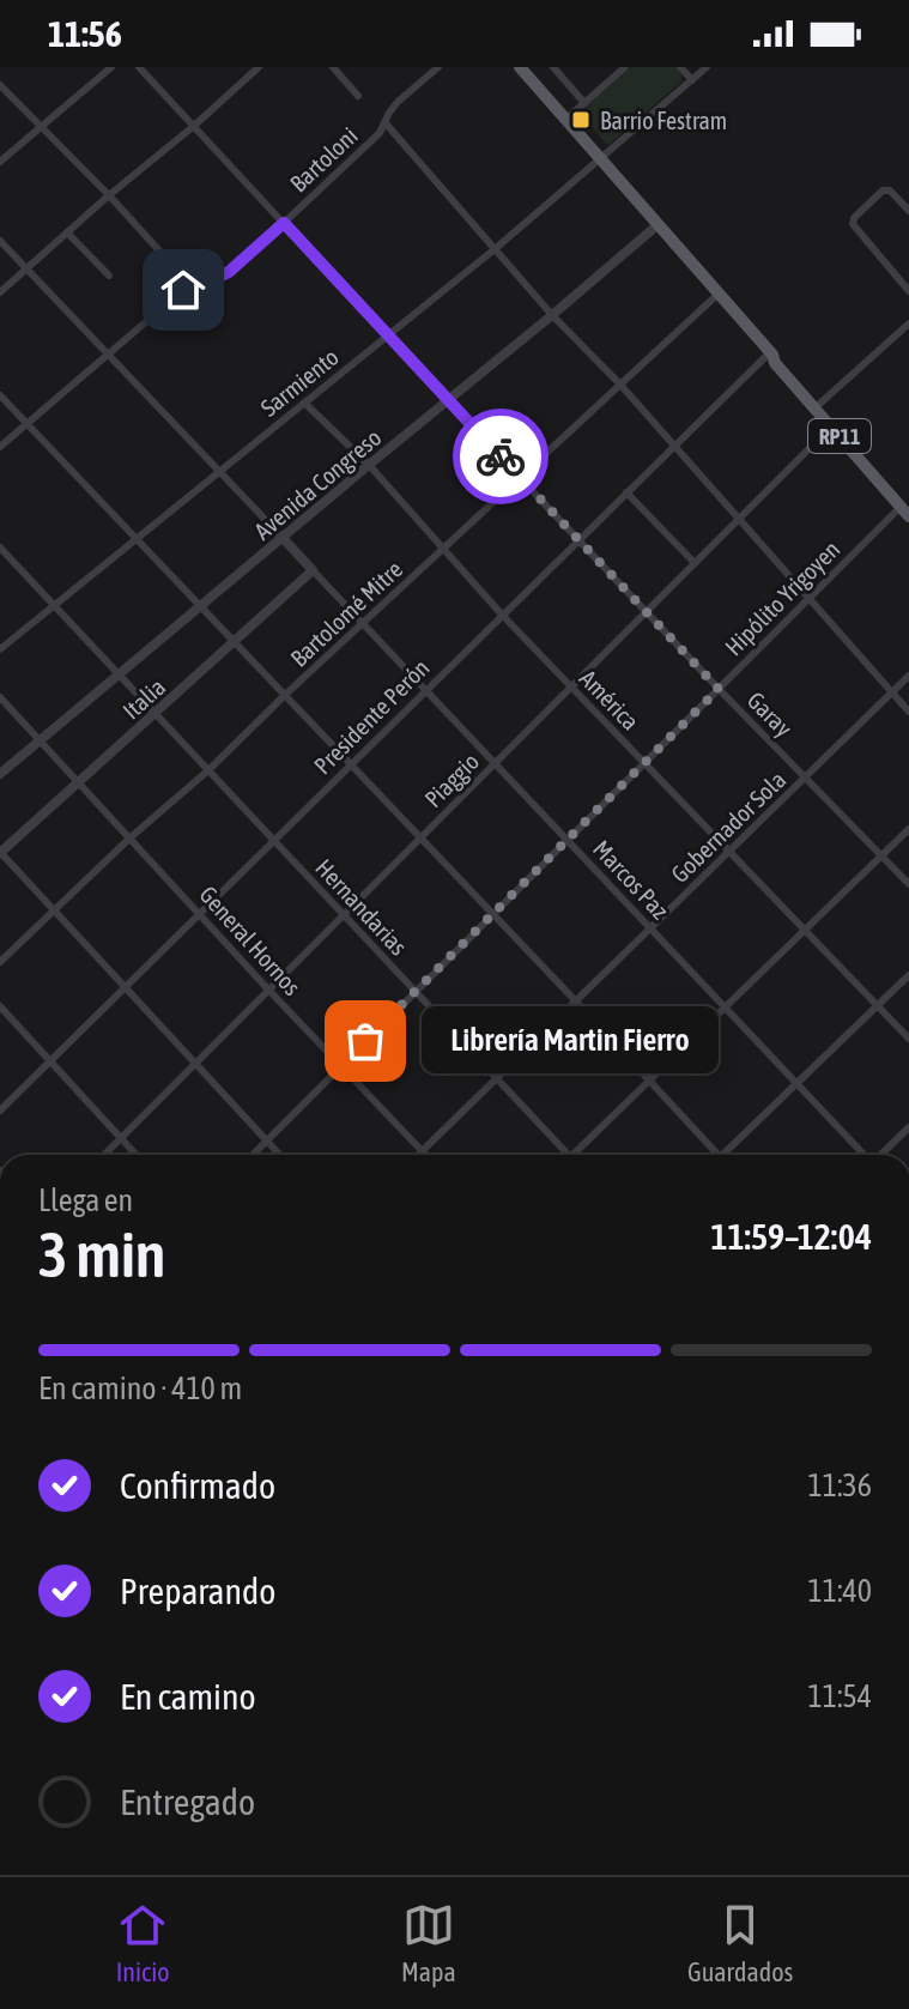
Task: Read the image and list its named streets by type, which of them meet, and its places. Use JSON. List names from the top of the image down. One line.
{"streets":{"main road":["RP11"],"street":["Bartoloni","Sarmiento","Avenida Congreso","Hipólito Yrigoyen","Bartolomé Mitre","Italia","América","Garay","Presidente Perón","Piaggio","Gobernador Sola","Marcos Paz","Hernandarias","General Hornos"]},"crossings":[["Bartoloni","Garay"],["Sarmiento","RP11"],["Sarmiento","América"],["Sarmiento","Garay"],["Sarmiento","Hernandarias"],["RP11","Avenida Congreso"],["RP11","Hipólito Yrigoyen"],["RP11","Bartolomé Mitre"],["RP11","Presidente Perón"],["RP11","Piaggio"],["Avenida Congreso","América"],["Avenida Congreso","Garay"],["Avenida Congreso","Marcos Paz"],["Avenida Congreso","Hernandarias"],["Avenida Congreso","General Hornos"],["Hipólito Yrigoyen","América"],["Hipólito Yrigoyen","Garay"],["Hipólito Yrigoyen","Marcos Paz"],["Hipólito Yrigoyen","Hernandarias"],["Hipólito Yrigoyen","General Hornos"],["Bartolomé Mitre","América"],["Bartolomé Mitre","Garay"],["Bartolomé Mitre","Marcos Paz"],["Bartolomé Mitre","Hernandarias"],["Bartolomé Mitre","General Hornos"],["Italia","Marcos Paz"],["Italia","Hernandarias"],["Italia","General Hornos"],["América","Presidente Perón"],["América","Piaggio"],["América","Gobernador Sola"],["Garay","Presidente Perón"],["Garay","Piaggio"],["Garay","Gobernador Sola"],["Presidente Perón","Marcos Paz"],["Presidente Perón","Hernandarias"],["Presidente Perón","General Hornos"],["Piaggio","Marcos Paz"],["Piaggio","Hernandarias"],["Piaggio","General Hornos"],["Gobernador Sola","Marcos Paz"],["Gobernador Sola","Hernandarias"],["Gobernador Sola","General Hornos"]],"places":{"transit":["Barrio Festram"],"other":["Librería Martin Fierro"]},"page":{"status":"11:56","bubble":"Librería Martin Fierro","heading":["3 min","Llega en","11:59–12:04"],"bar":"En camino · 410 m","list":[["Confirmado","11:36"],["Preparando","11:40"],["En camino","11:54"],"Entregado"],"tabs":["Inicio","Mapa","Guardados"]}}
